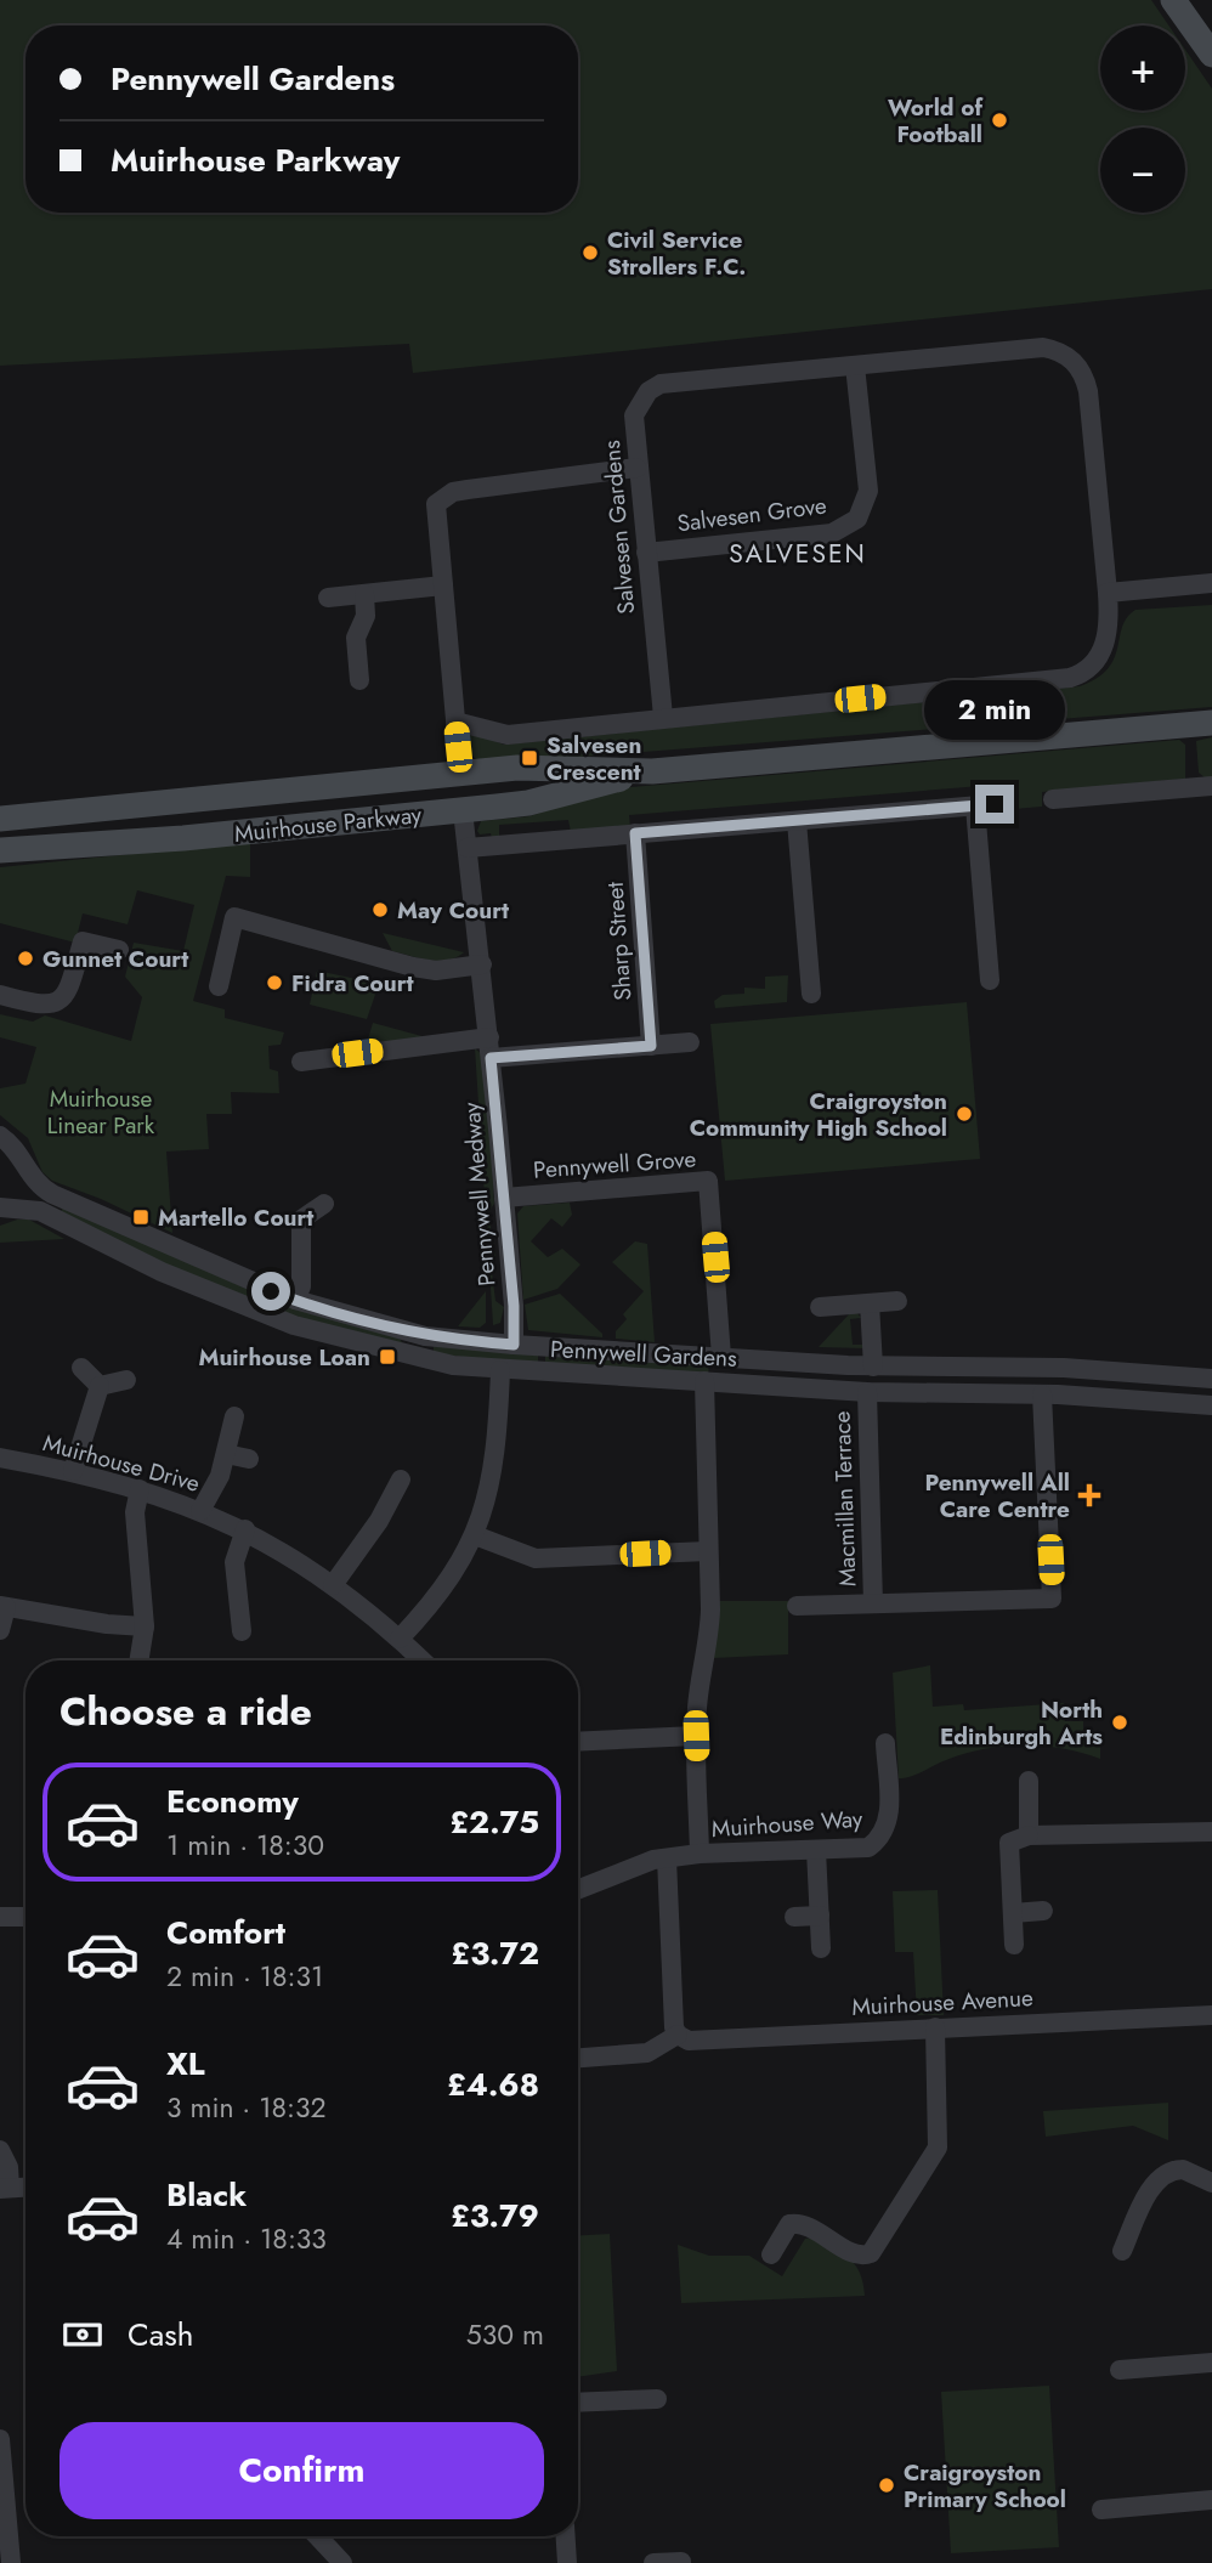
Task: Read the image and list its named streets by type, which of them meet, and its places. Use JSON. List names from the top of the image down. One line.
{"streets":{"street":["Salvesen Grove","Salvesen Gardens","Muirhouse Parkway","Sharp Street","Pennywell Grove","Pennywell Medway","Pennywell Gardens","Muirhouse Drive","Macmillan Terrace","Muirhouse Way","Muirhouse Avenue"]},"crossings":[["Salvesen Grove","Salvesen Gardens"],["Muirhouse Parkway","Pennywell Medway"],["Pennywell Grove","Pennywell Medway"],["Pennywell Grove","Pennywell Gardens"],["Pennywell Medway","Pennywell Gardens"],["Pennywell Gardens","Macmillan Terrace"]],"districts":["SALVESEN"],"parks":["Muirhouse Linear Park"],"places":{"other":["World of Football","Civil Service Strollers F.C.","May Court","Gunnet Court","Fidra Court","Craigroyston Community High School","North Edinburgh Arts","Craigroyston Primary School"],"transit":["Salvesen Crescent","Martello Court","Muirhouse Loan"],"health":["Pennywell All Care Centre"]},"page":{"map_buttons":["+","−"],"banner":["Pennywell Gardens","Muirhouse Parkway"],"bubble":"2 min","heading":"Choose a ride","list":[{"name":"Economy","note":"1 min · 18:30","value":"£2.75"},{"name":"Comfort","note":"2 min · 18:31","value":"£3.72"},{"name":"XL","note":"3 min · 18:32","value":"£4.68"},{"name":"Black","note":"4 min · 18:33","value":"£3.79"}],"pay":["Cash","530 m"],"buttons":"Confirm"}}
